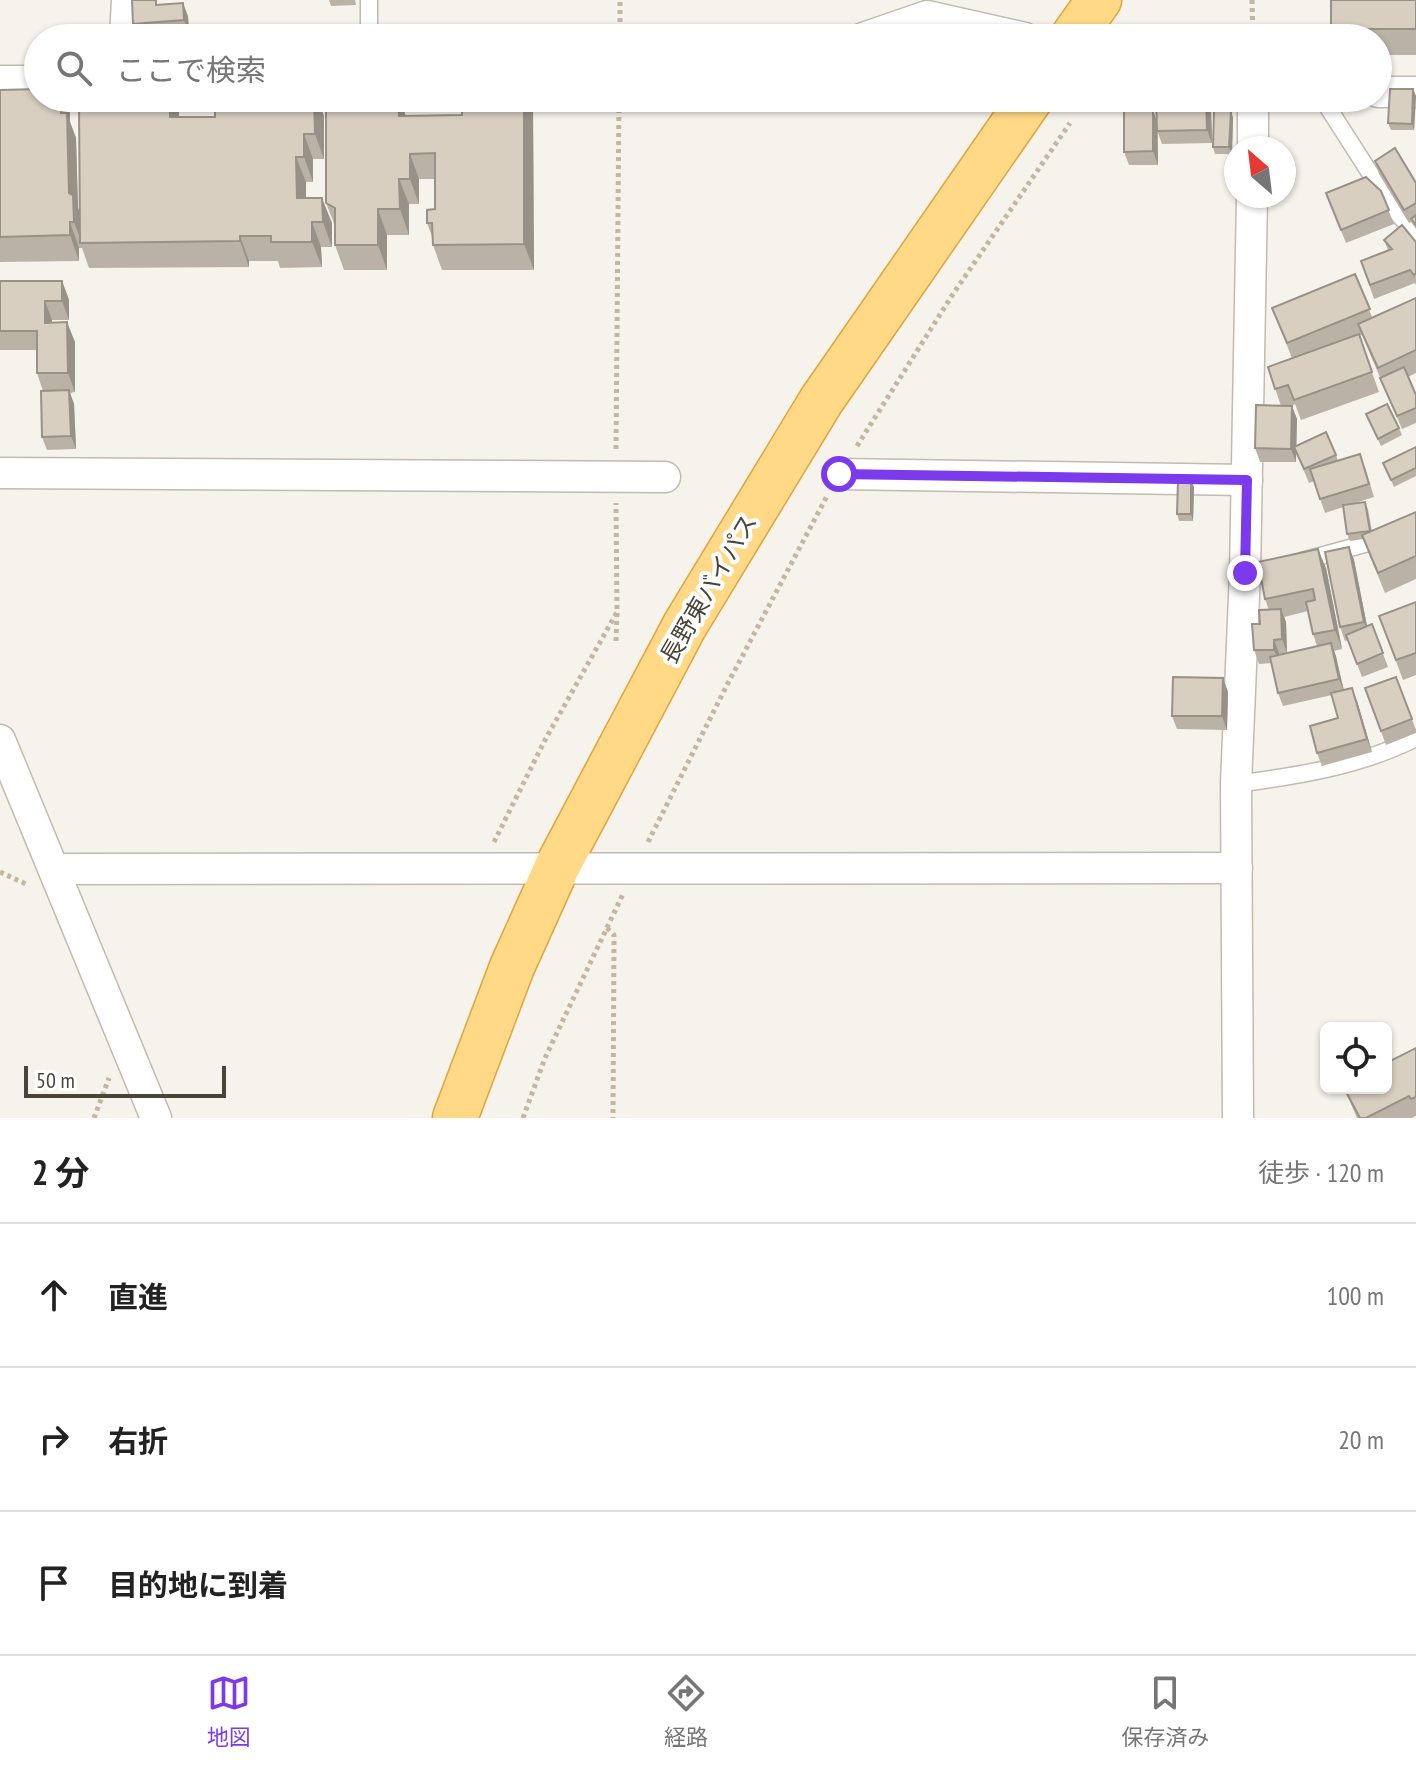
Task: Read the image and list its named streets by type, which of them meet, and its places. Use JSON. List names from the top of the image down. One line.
{"streets":{"highway":["長野東バイパス"]},"scale_bar":"50 m","north":"top left","page":{"search":"ここで検索","scale":"50 m","heading":["2 分","徒歩 · 120 m"],"list":[["直進","100 m"],["右折","20 m"],"目的地に到着"],"nav":["地図","経路","保存済み"]}}
